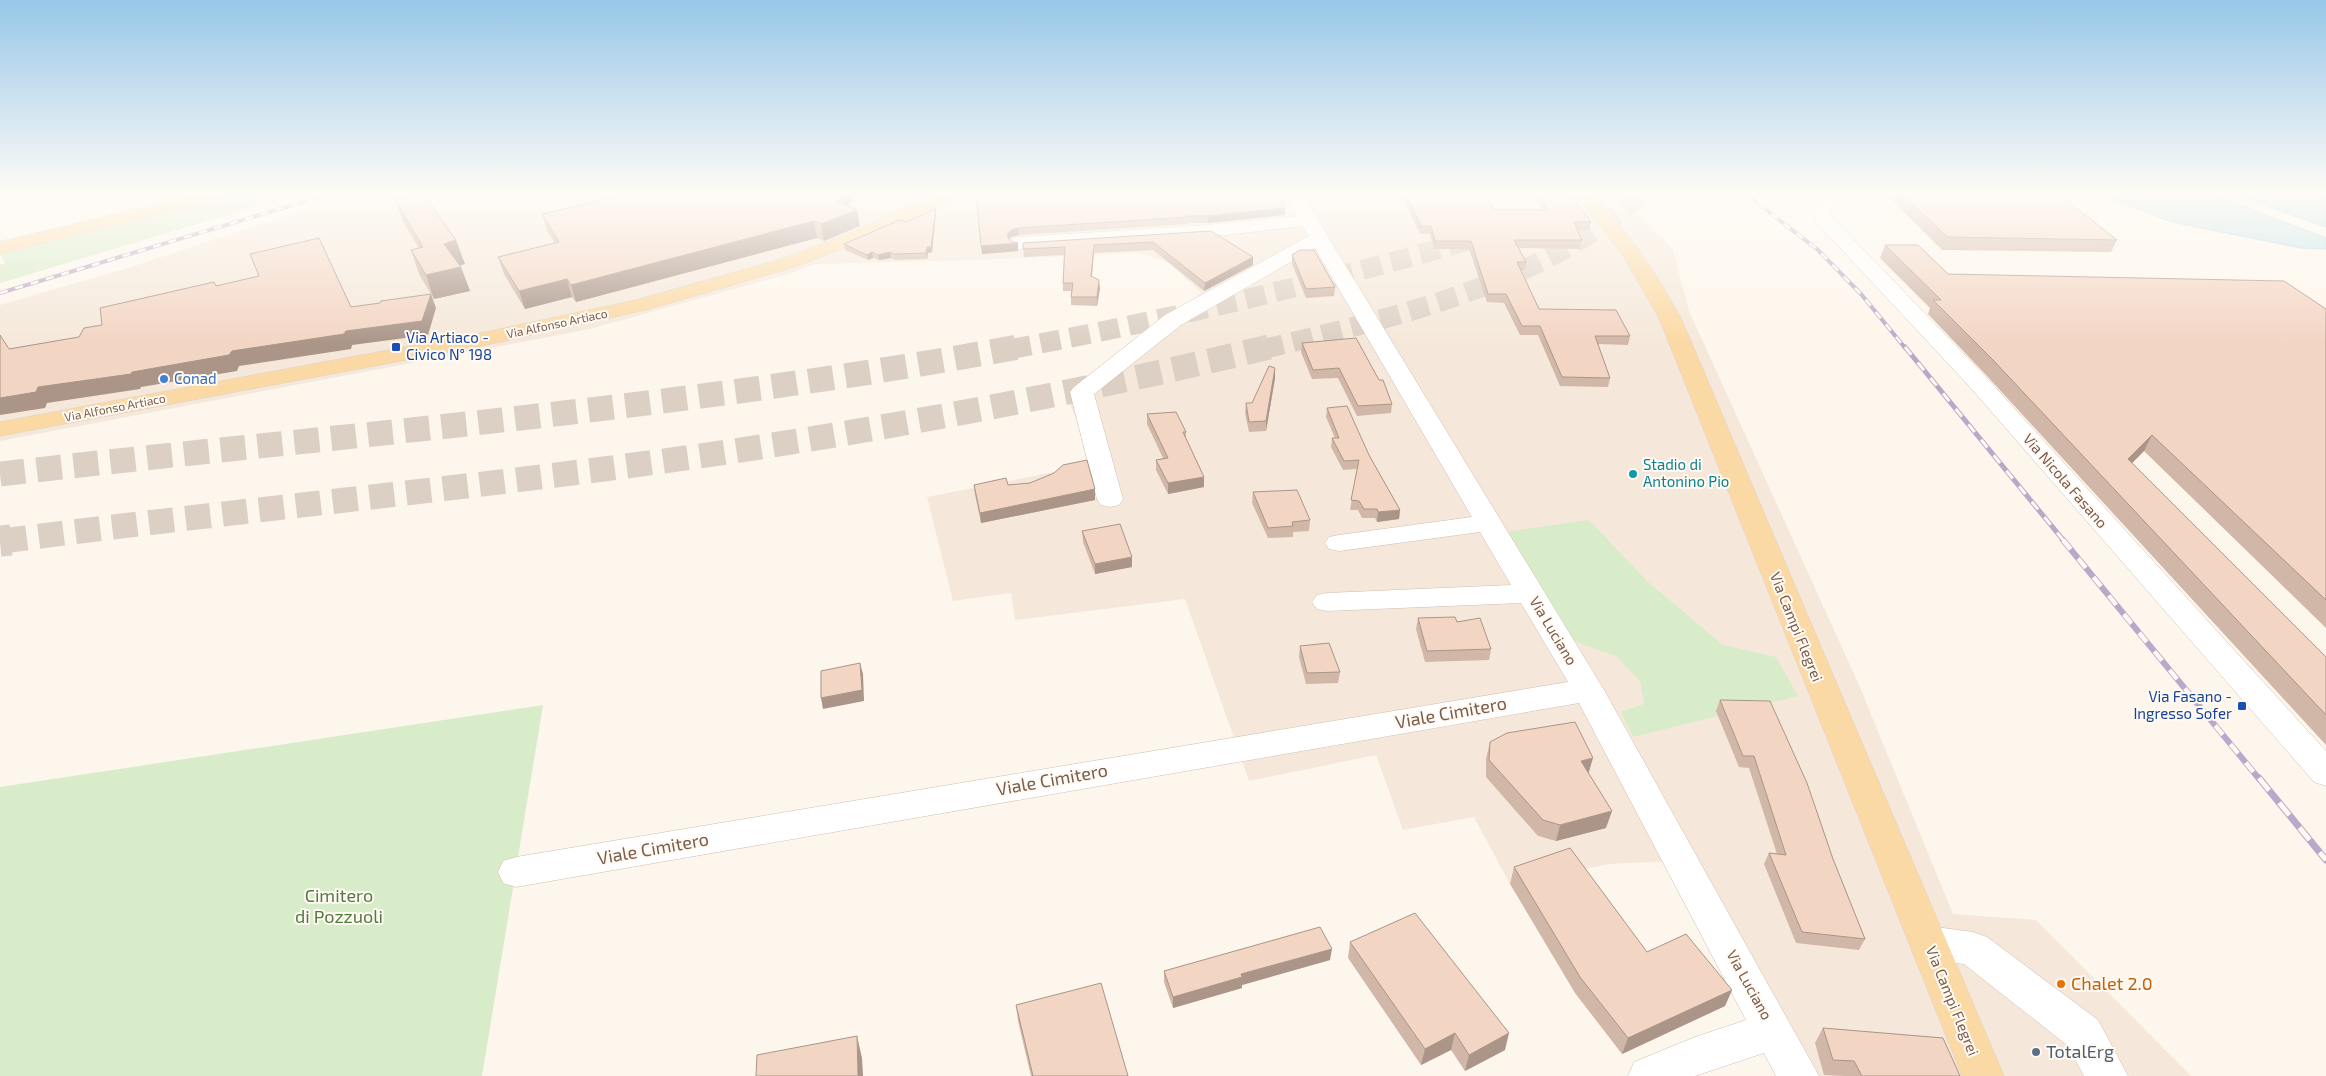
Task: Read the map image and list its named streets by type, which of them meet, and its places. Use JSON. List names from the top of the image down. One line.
{"streets":{"main road":["Via Alfonso Artiaco","Via Campi Flegrei"],"street":["Via Nicola Fasano","Via Luciano","Viale Cimitero"]},"crossings":[["Via Luciano","Viale Cimitero"]],"parks":["Cimitero di Pozzuoli"],"places":{"transit":["Via Artiaco - Civico N° 198","Via Fasano - Ingresso Sofer"],"other":["Conad","Stadio di Antonino Pio","Chalet 2.0","TotalErg"]}}
